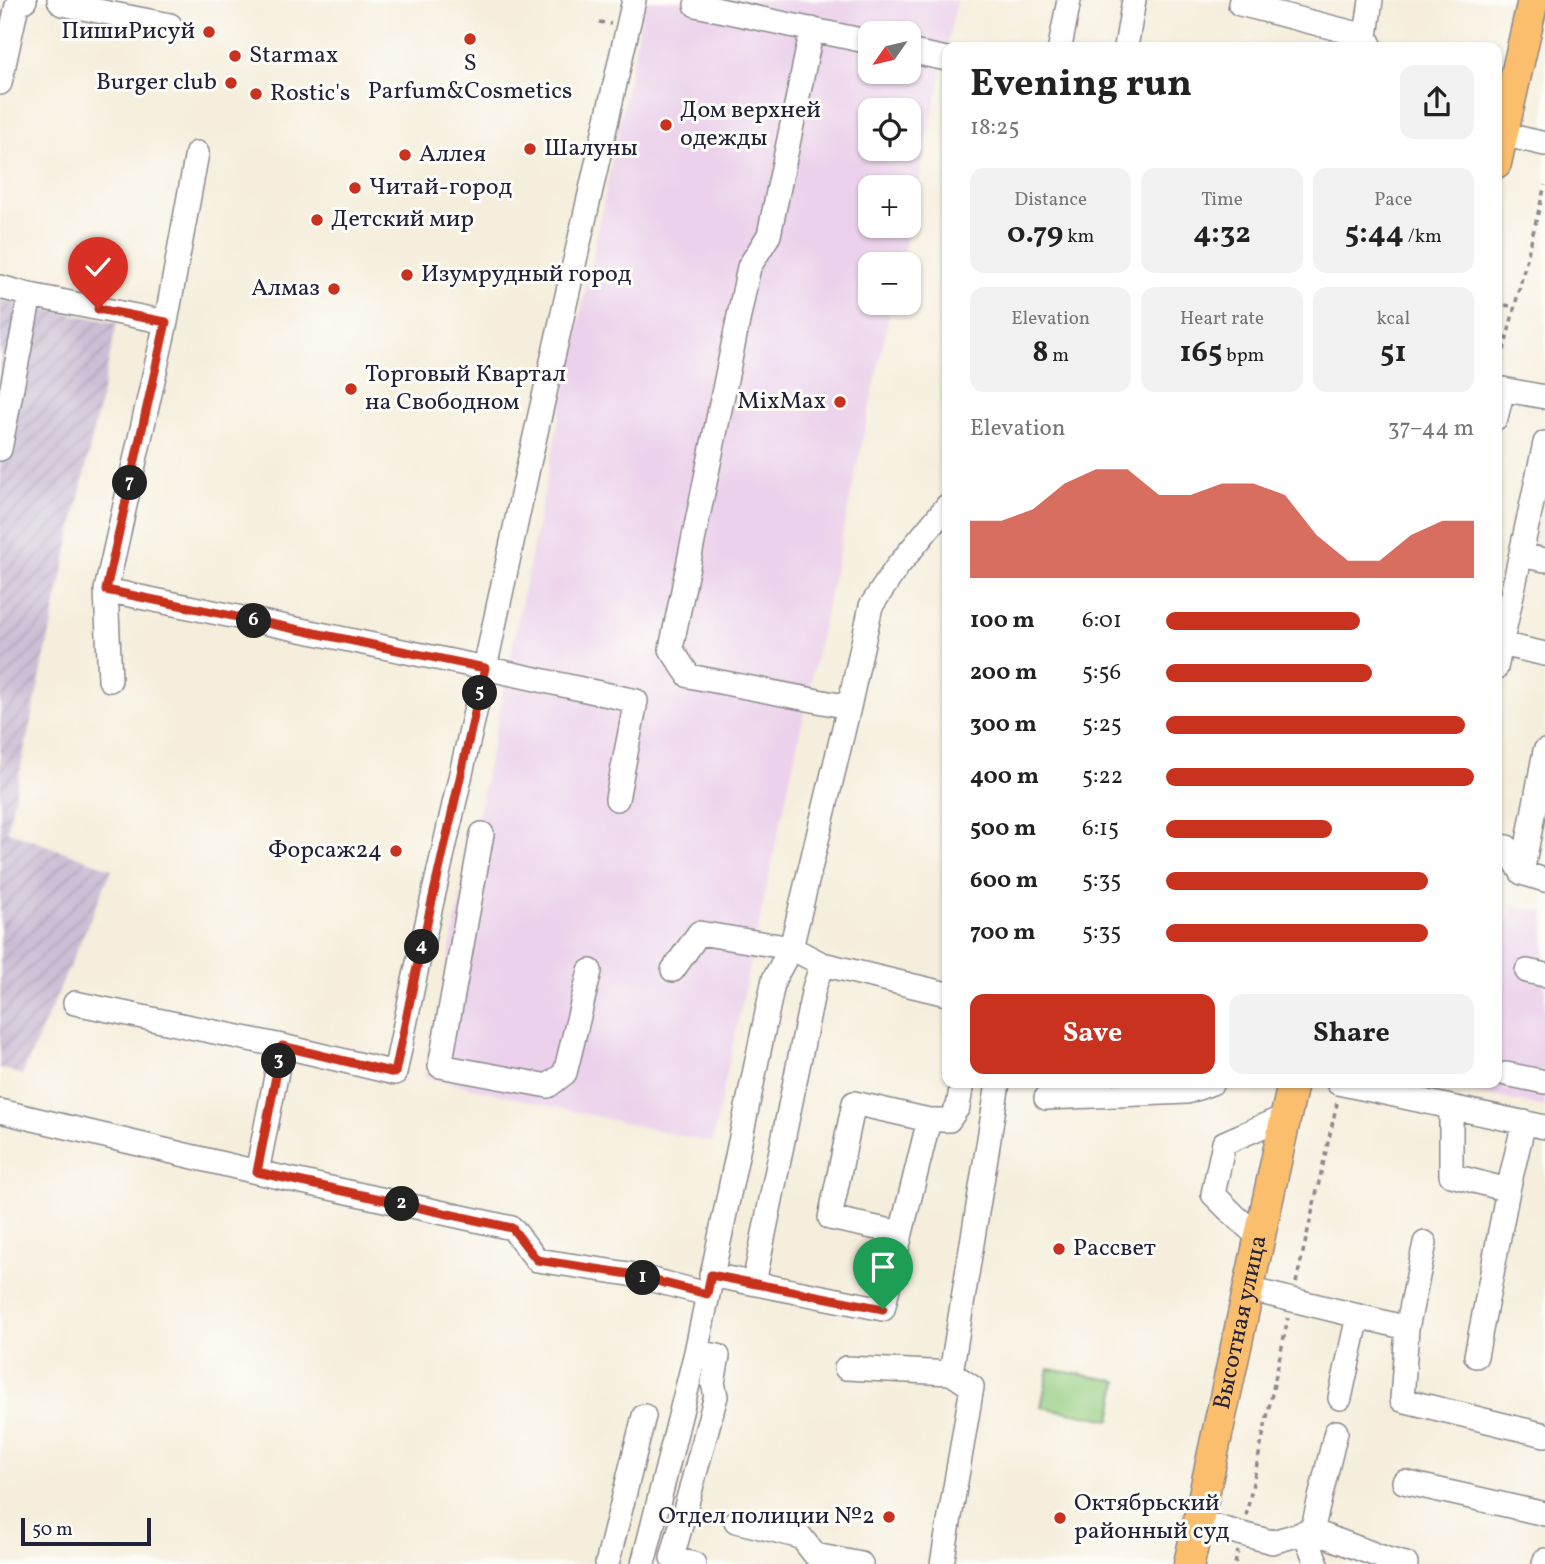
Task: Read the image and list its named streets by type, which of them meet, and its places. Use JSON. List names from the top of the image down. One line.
{"streets":{"main road":["Высотная улица"]},"places":["ПишиРисуй","S Parfum&Cosmetics","Starmax","Burger club","Rostic's","Дом верхней одежды","Шалуны","Аллея","Читай-город","Детский мир","Изумрудный город","Алмаз","Торговый Квартал на Свободном","MixMax","Форсаж24","Рассвет","Отдел полиции №2","Октябрьский районный суд"],"scale_bar":"50 m","north":"bottom left","page":{"map_buttons":["+","−"],"heading":["Evening run","18:25"],"stats":[["Distance","0.79 km"],["Time","4:32"],["Pace","5:44 /km"],["Elevation","8 m"],["Heart rate","165 bpm"],["kcal","51"]],"chart":["Elevation","37–44 m"],"pins":["7","6","5","4","3","2","1"],"list":[{"name":"100 m","note":"6:01"},{"name":"200 m","note":"5:56"},{"name":"300 m","note":"5:25"},{"name":"400 m","note":"5:22"},{"name":"500 m","note":"6:15"},{"name":"600 m","note":"5:35"},{"name":"700 m","note":"5:35"}],"buttons":["Save","Share"],"scale":"50 m"}}
